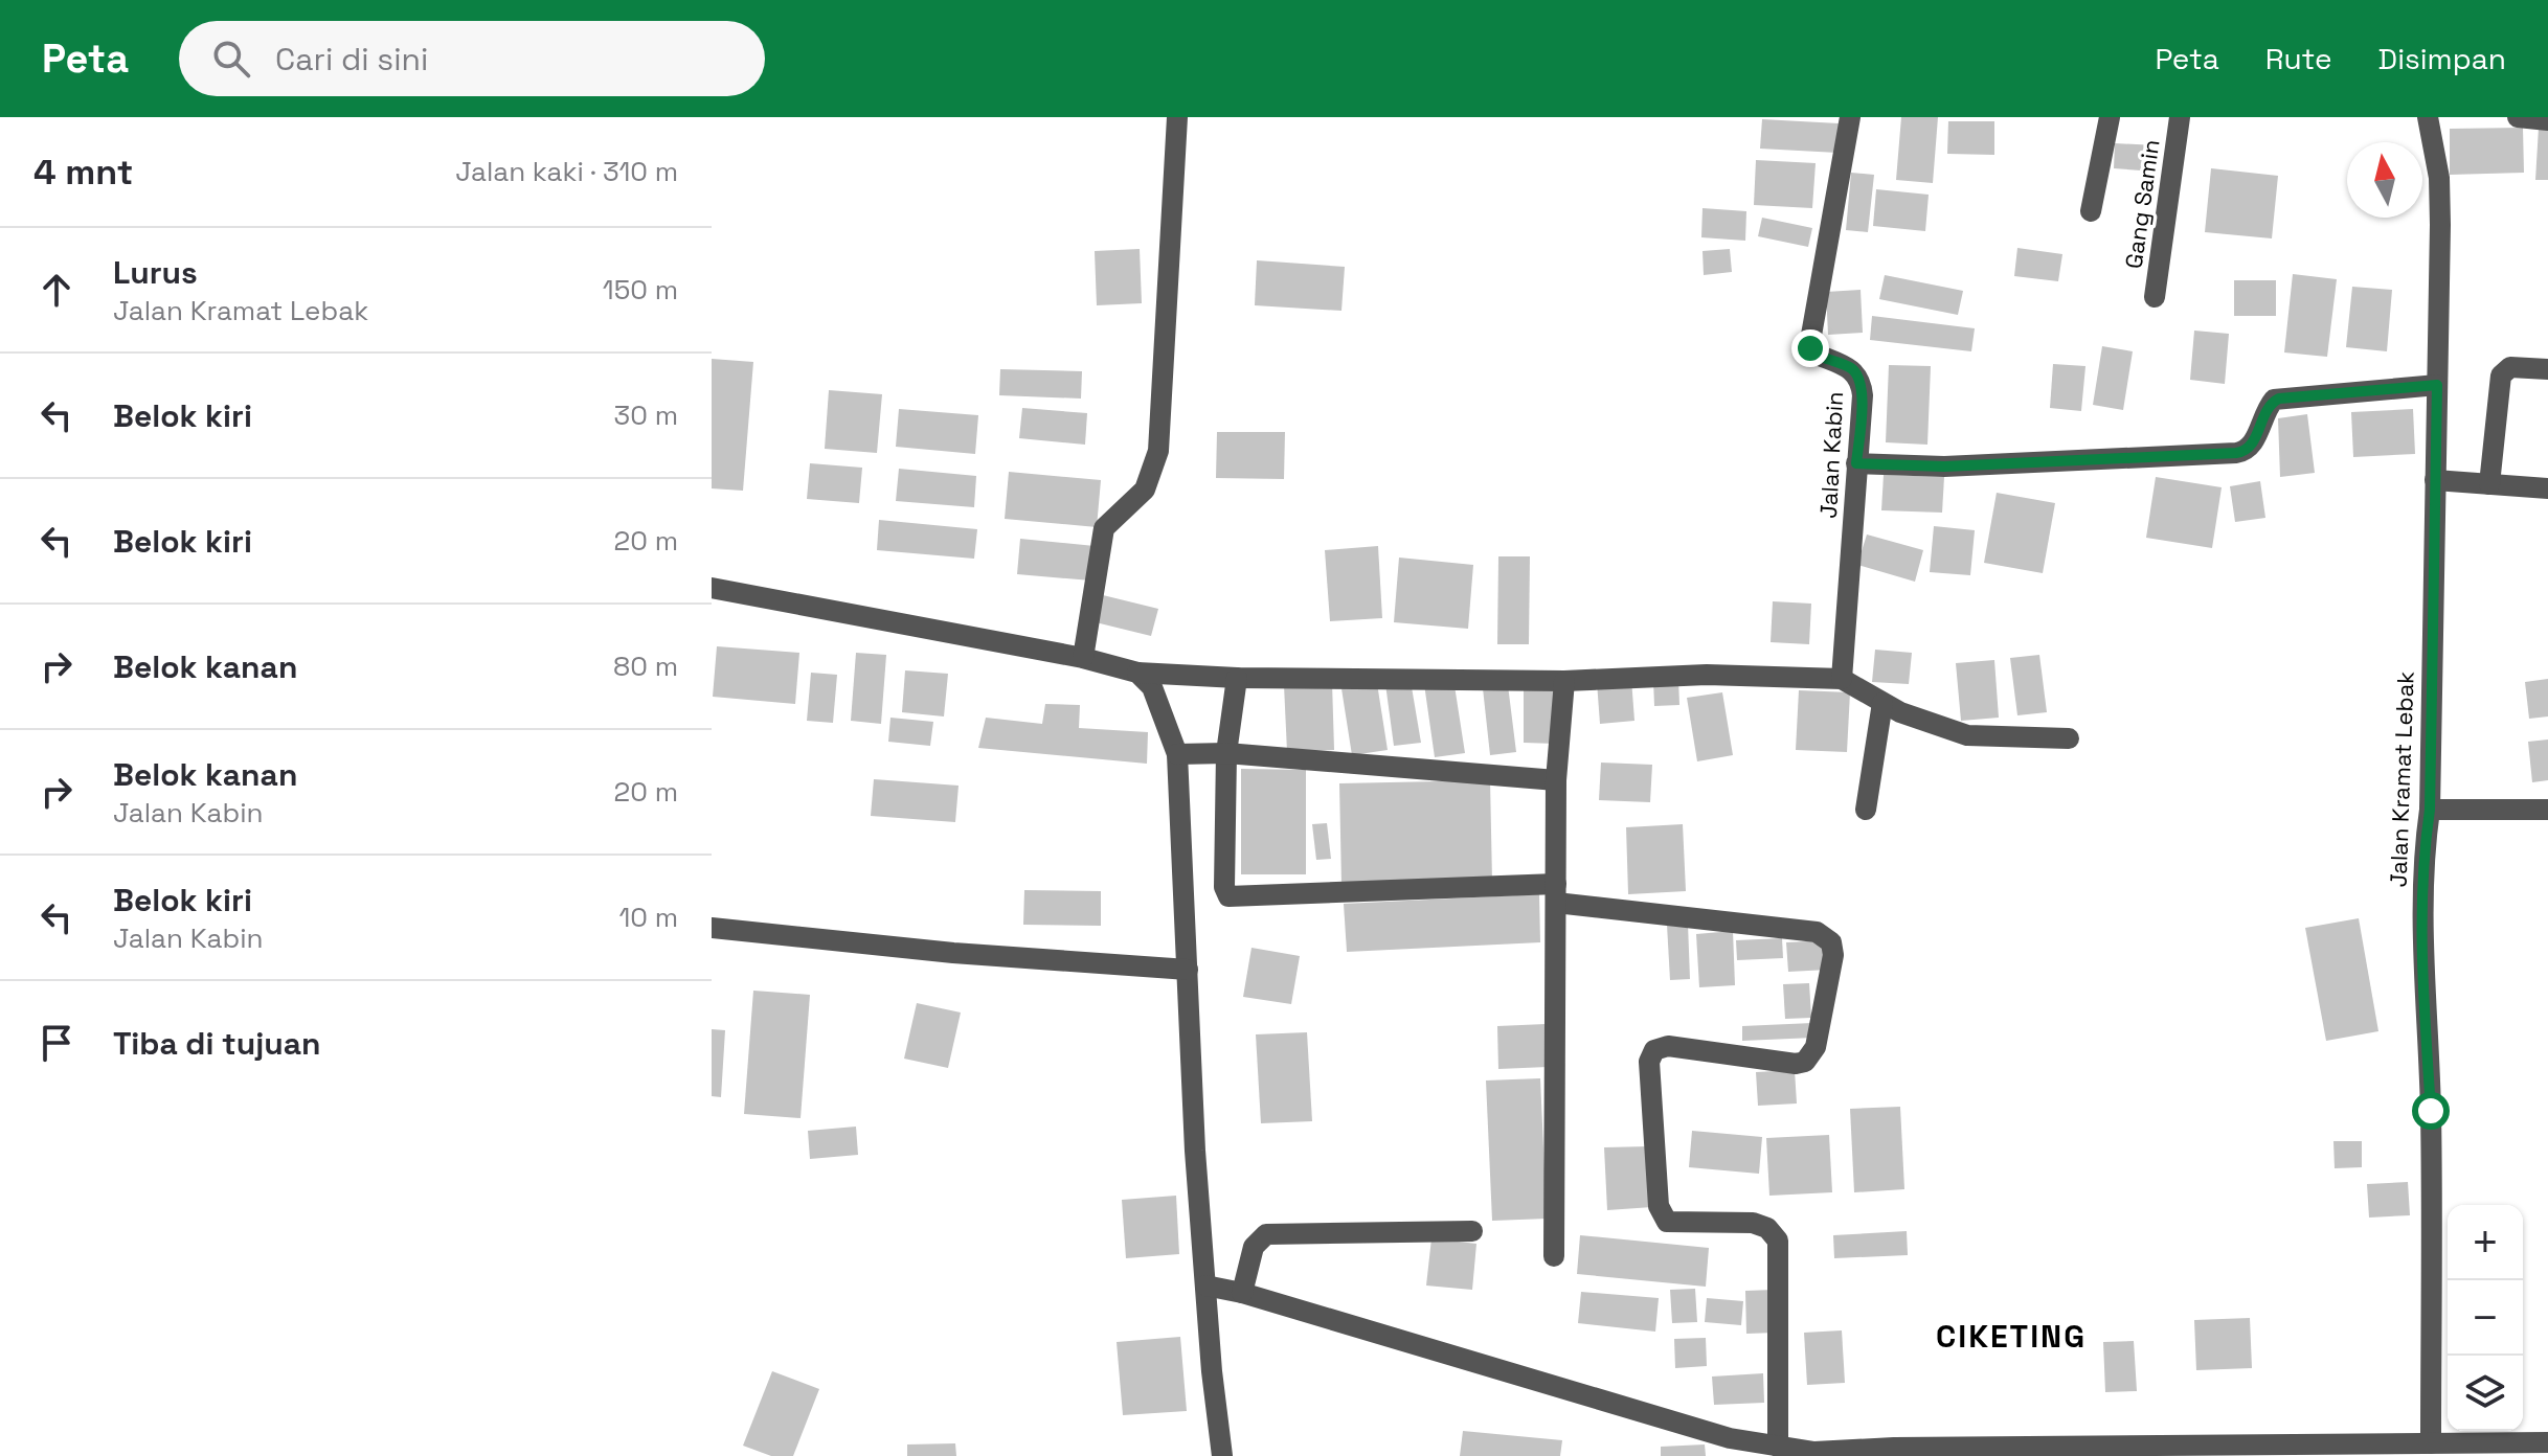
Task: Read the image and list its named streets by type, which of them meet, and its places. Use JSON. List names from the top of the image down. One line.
{"streets":{"street":["Gang Samin","Jalan Kabin","Jalan Kramat Lebak"]},"districts":["CIKETING"],"north":"top","page":{"header":"Peta","search":"Cari di sini","nav":["Peta","Rute","Disimpan"],"heading":["4 mnt","Jalan kaki · 310 m"],"list":[["Lurus","Jalan Kramat Lebak","150 m"],["Belok kiri","30 m"],["Belok kiri","20 m"],["Belok kanan","80 m"],["Belok kanan","Jalan Kabin","20 m"],["Belok kiri","Jalan Kabin","10 m"],"Tiba di tujuan"],"map_buttons":["+","−"]}}
